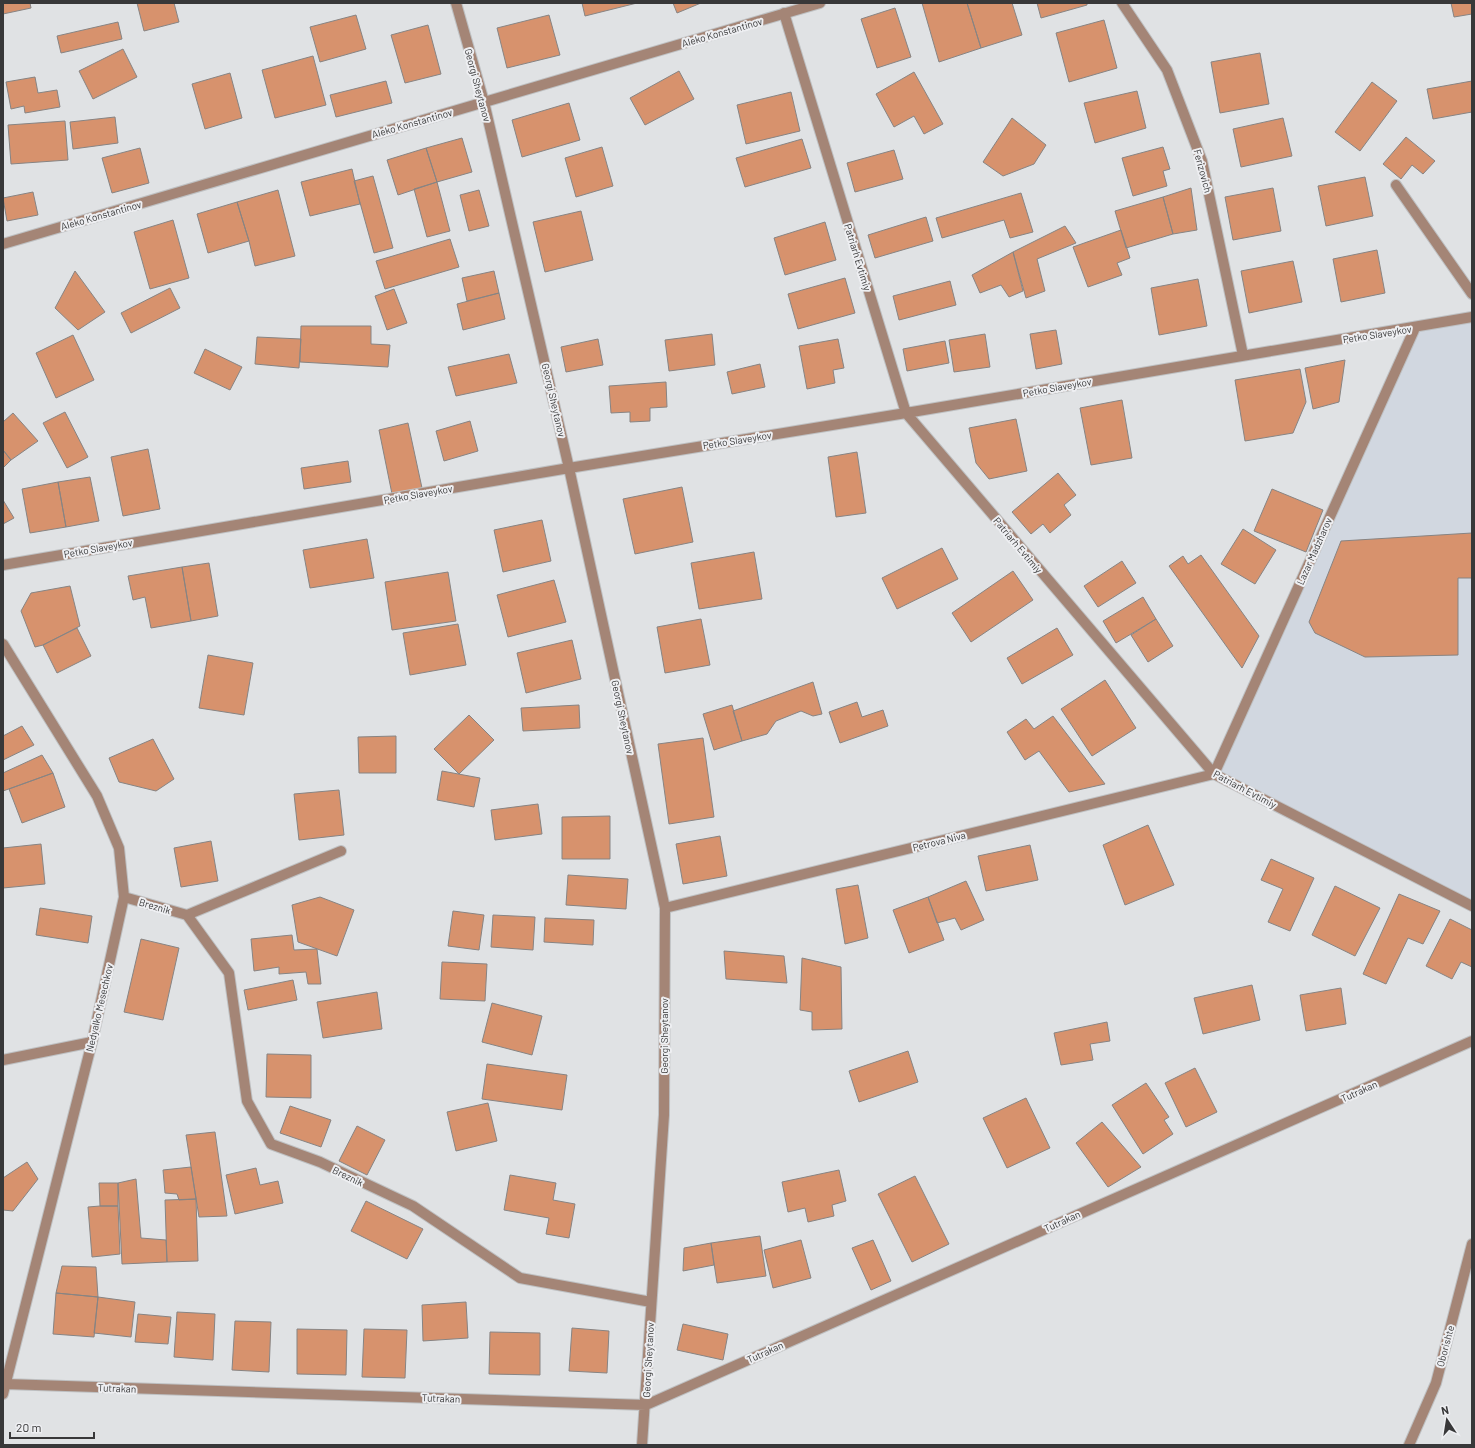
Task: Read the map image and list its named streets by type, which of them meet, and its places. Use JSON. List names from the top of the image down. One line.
{"streets":{"street":["Aleko Konstantinov","Georgi Sheytanov","Ferizovich","Patriarh Evtimiy","Petko Slaveykov","Lazar Madzharov","Petrova Niva","Breznik","Nedyalko Mesechkov","Tutrakan","Oborishte"]},"crossings":[["Aleko Konstantinov","Georgi Sheytanov"],["Aleko Konstantinov","Patriarh Evtimiy"],["Georgi Sheytanov","Petko Slaveykov"],["Georgi Sheytanov","Petrova Niva"],["Georgi Sheytanov","Breznik"],["Georgi Sheytanov","Tutrakan"],["Ferizovich","Petko Slaveykov"],["Patriarh Evtimiy","Petko Slaveykov"],["Patriarh Evtimiy","Lazar Madzharov"],["Patriarh Evtimiy","Petrova Niva"],["Petko Slaveykov","Lazar Madzharov"],["Lazar Madzharov","Petrova Niva"],["Breznik","Nedyalko Mesechkov"],["Nedyalko Mesechkov","Tutrakan"]],"scale_bar":"20 m","north":"top"}
